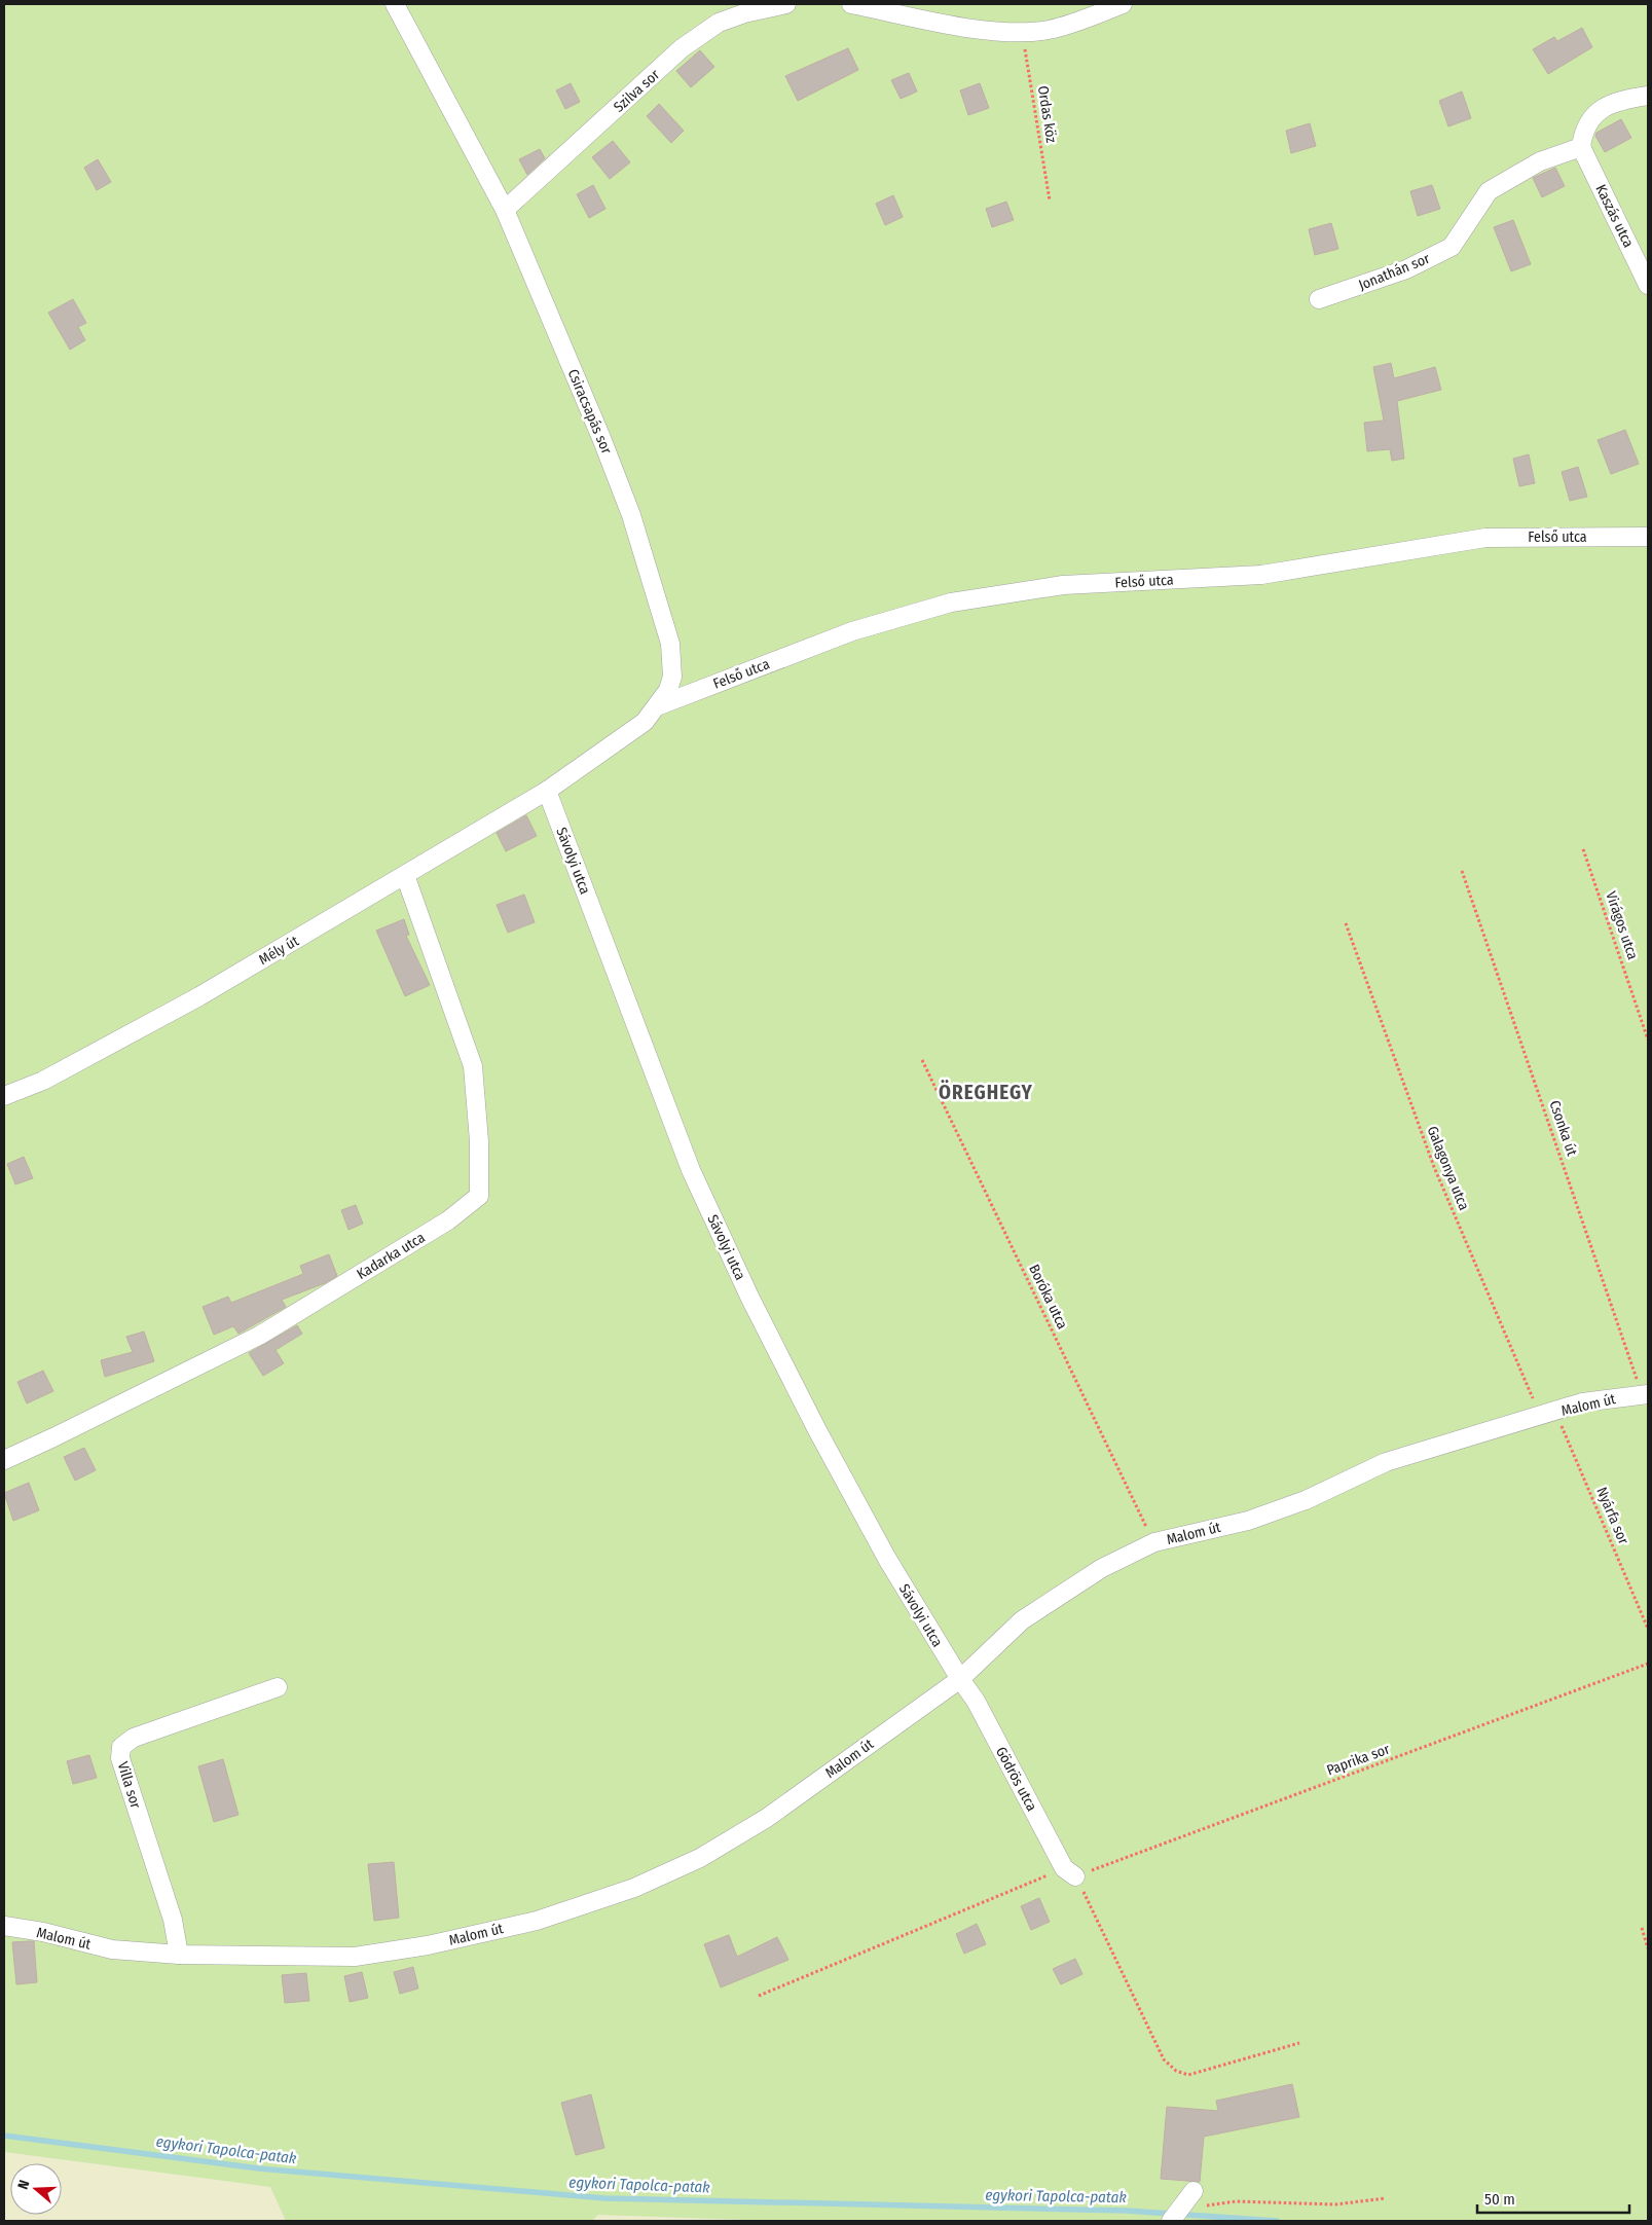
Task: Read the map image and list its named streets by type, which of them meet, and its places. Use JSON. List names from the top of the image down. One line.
{"streets":{"street":["Szilva sor","Kaszás utca","Jonathán sor","Csiracsapás sor","Felső utca","Sávolyi utca","Mély út","Kadarka utca","Malom út","Gödrös utca","Villa sor"],"path":["Ordas köz","Virágos utca","Csonka út","Galagonya utca","Boróka utca","Nyárfa sor","Paprika sor"]},"crossings":[["Szilva sor","Csiracsapás sor"],["Kaszás utca","Jonathán sor"],["Csiracsapás sor","Felső utca"],["Csiracsapás sor","Sávolyi utca"],["Csiracsapás sor","Mély út"],["Sávolyi utca","Mély út"],["Sávolyi utca","Malom út"],["Sávolyi utca","Gödrös utca"],["Mély út","Kadarka utca"],["Csonka út","Malom út"],["Galagonya utca","Malom út"],["Galagonya utca","Nyárfa sor"],["Boróka utca","Malom út"],["Malom út","Nyárfa sor"],["Malom út","Gödrös utca"],["Malom út","Villa sor"],["Paprika sor","Gödrös utca"]],"districts":["ÖREGHEGY"],"water":["egykori Tapolca-patak"],"scale_bar":"50 m","north":"left"}
